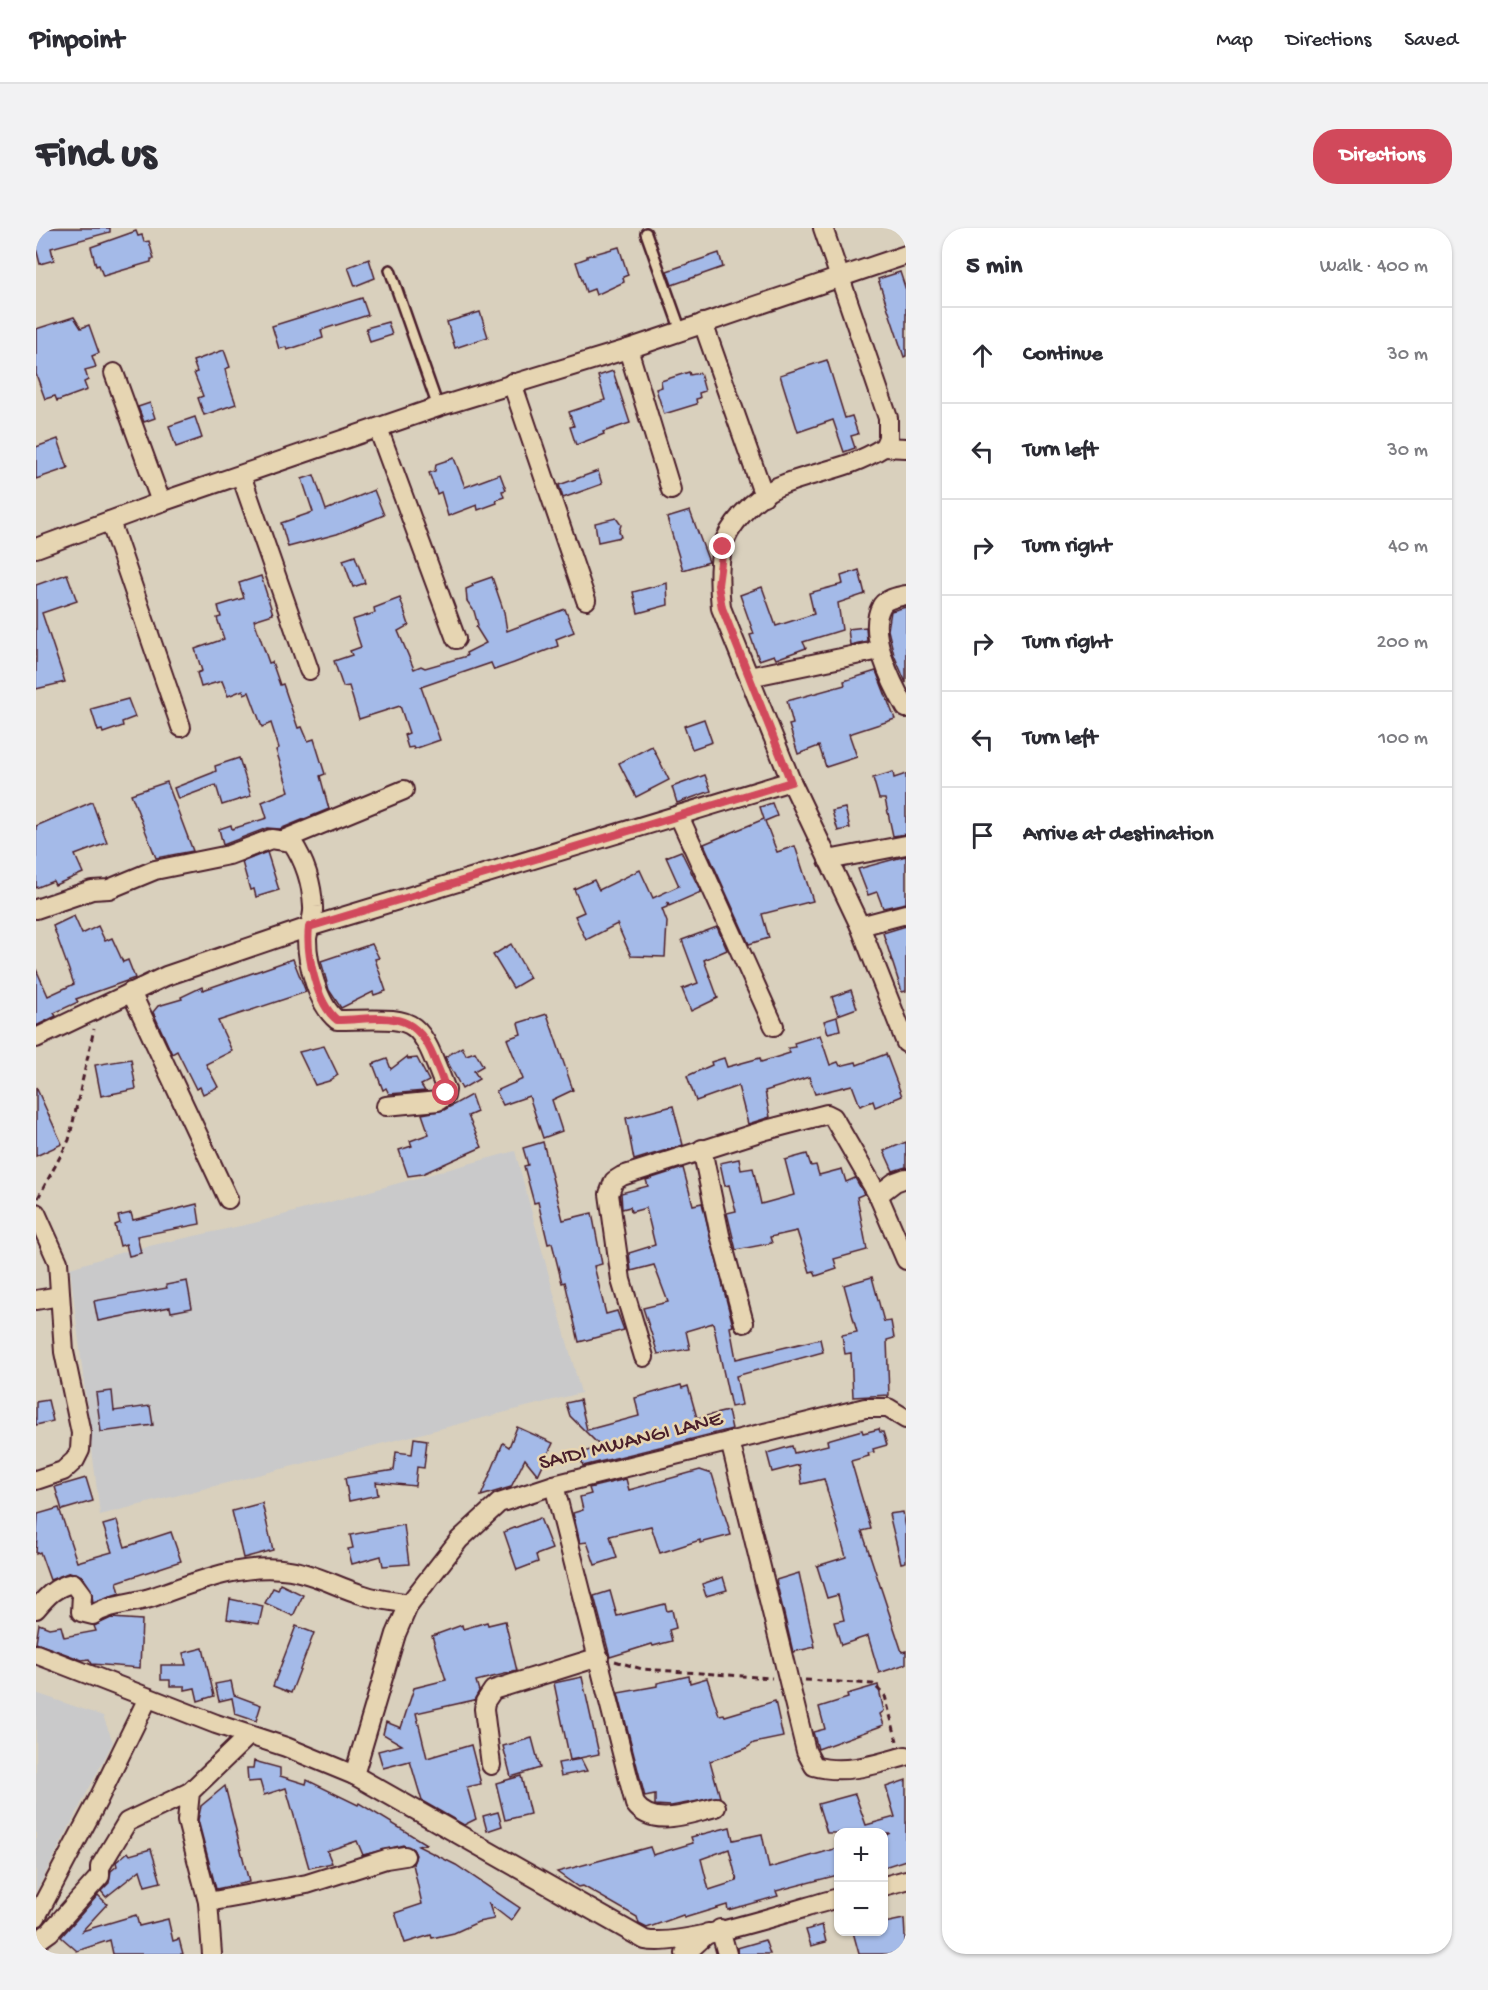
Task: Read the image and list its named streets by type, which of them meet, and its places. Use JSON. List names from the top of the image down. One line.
{"streets":{"street":["SAIDI MWANGI LANE"]},"page":{"header":"Pinpoint","nav":["Map","Directions","Saved"],"buttons":"Directions","title":"Find us","heading":["5 min","Walk · 400 m"],"list":[["Continue","30 m"],["Turn left","30 m"],["Turn right","40 m"],["Turn right","200 m"],["Turn left","100 m"],"Arrive at destination"],"map_buttons":["+","−"]}}
